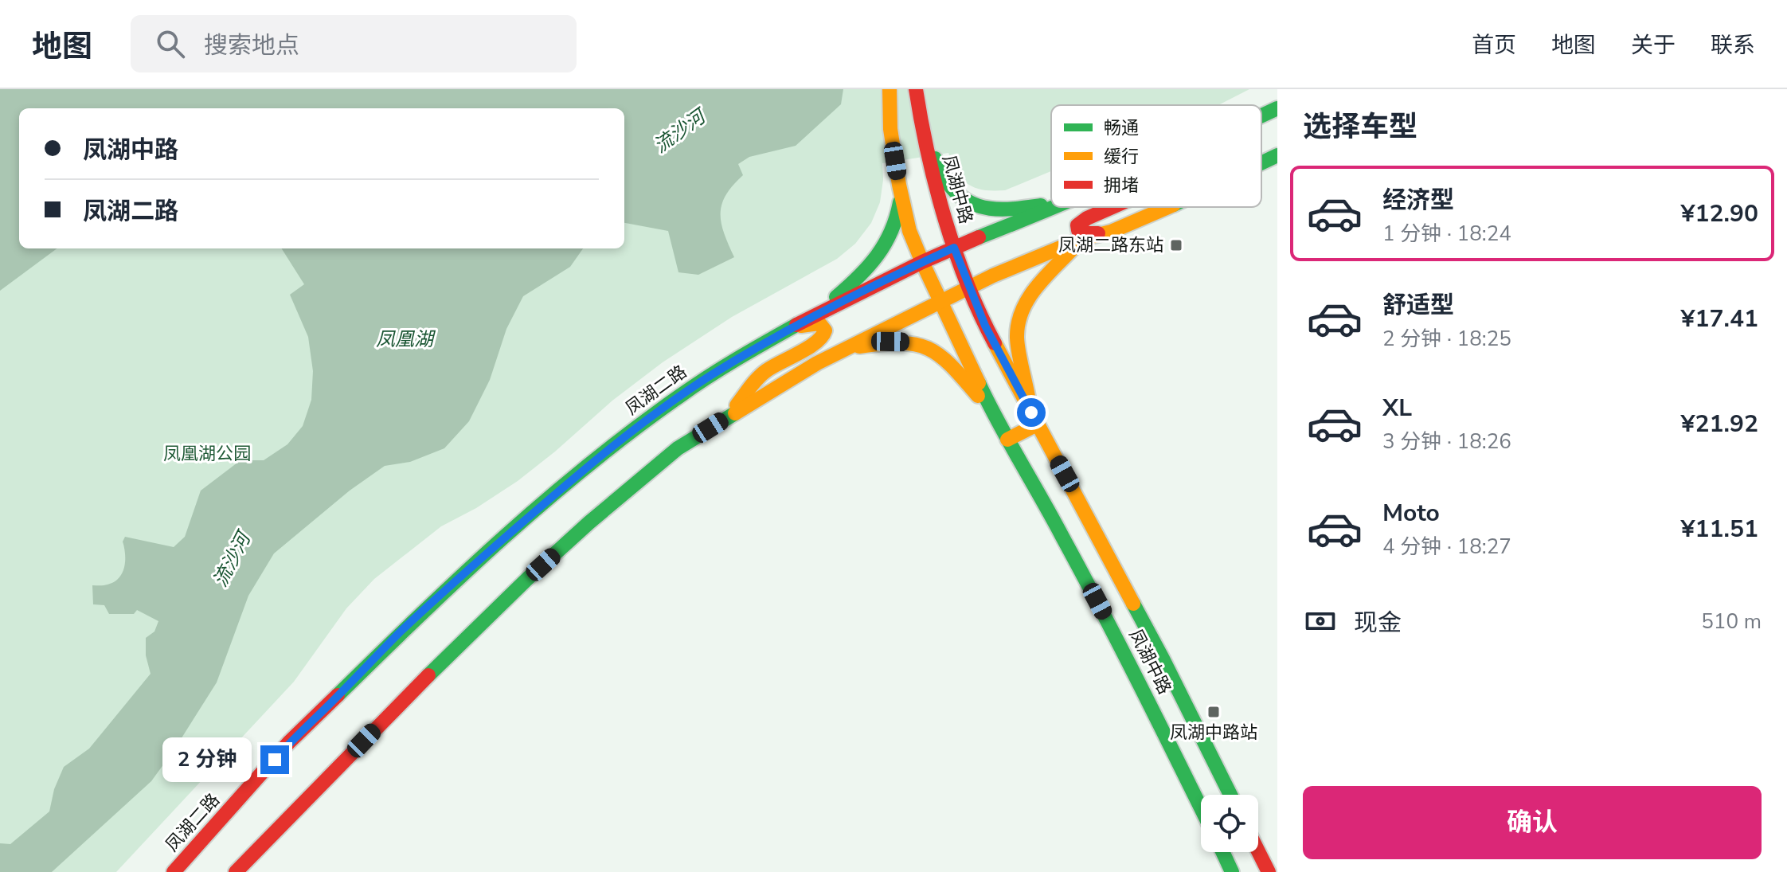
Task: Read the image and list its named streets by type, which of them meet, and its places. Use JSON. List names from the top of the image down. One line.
{"streets":{"street":["凤湖中路","凤湖二路"]},"crossings":[["凤湖中路","凤湖二路"]],"water":["流沙河","凤凰湖"],"parks":["凤凰湖公园"],"places":{"transit":["凤湖二路东站","凤湖中路站"]},"legend":["畅通","缓行","拥堵"],"page":{"header":"地图","search":"搜索地点","nav":["首页","地图","关于","联系"],"heading":"选择车型","banner":["凤湖中路","凤湖二路"],"list":[{"name":"经济型","note":"1 分钟 · 18:24","value":"¥12.90"},{"name":"舒适型","note":"2 分钟 · 18:25","value":"¥17.41"},{"name":"XL","note":"3 分钟 · 18:26","value":"¥21.92"},{"name":"Moto","note":"4 分钟 · 18:27","value":"¥11.51"}],"pay":["现金","510 m"],"bubble":"2 分钟","buttons":"确认"}}
